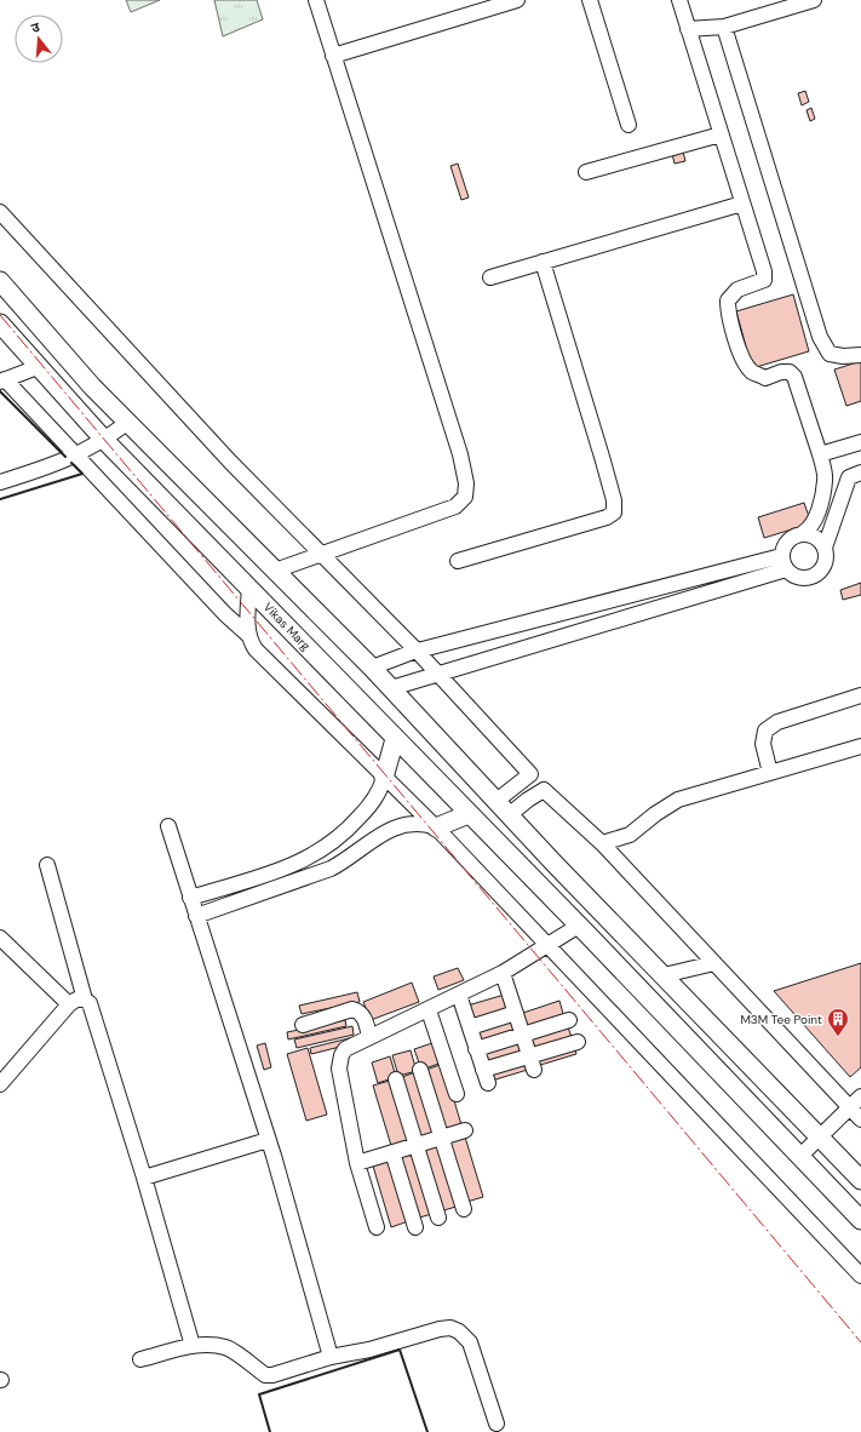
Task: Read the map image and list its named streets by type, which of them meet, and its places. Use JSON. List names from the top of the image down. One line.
{"streets":{"main road":["Vikas Marg"]},"places":{"building":["M3M Tee Point"]},"north":"top"}
